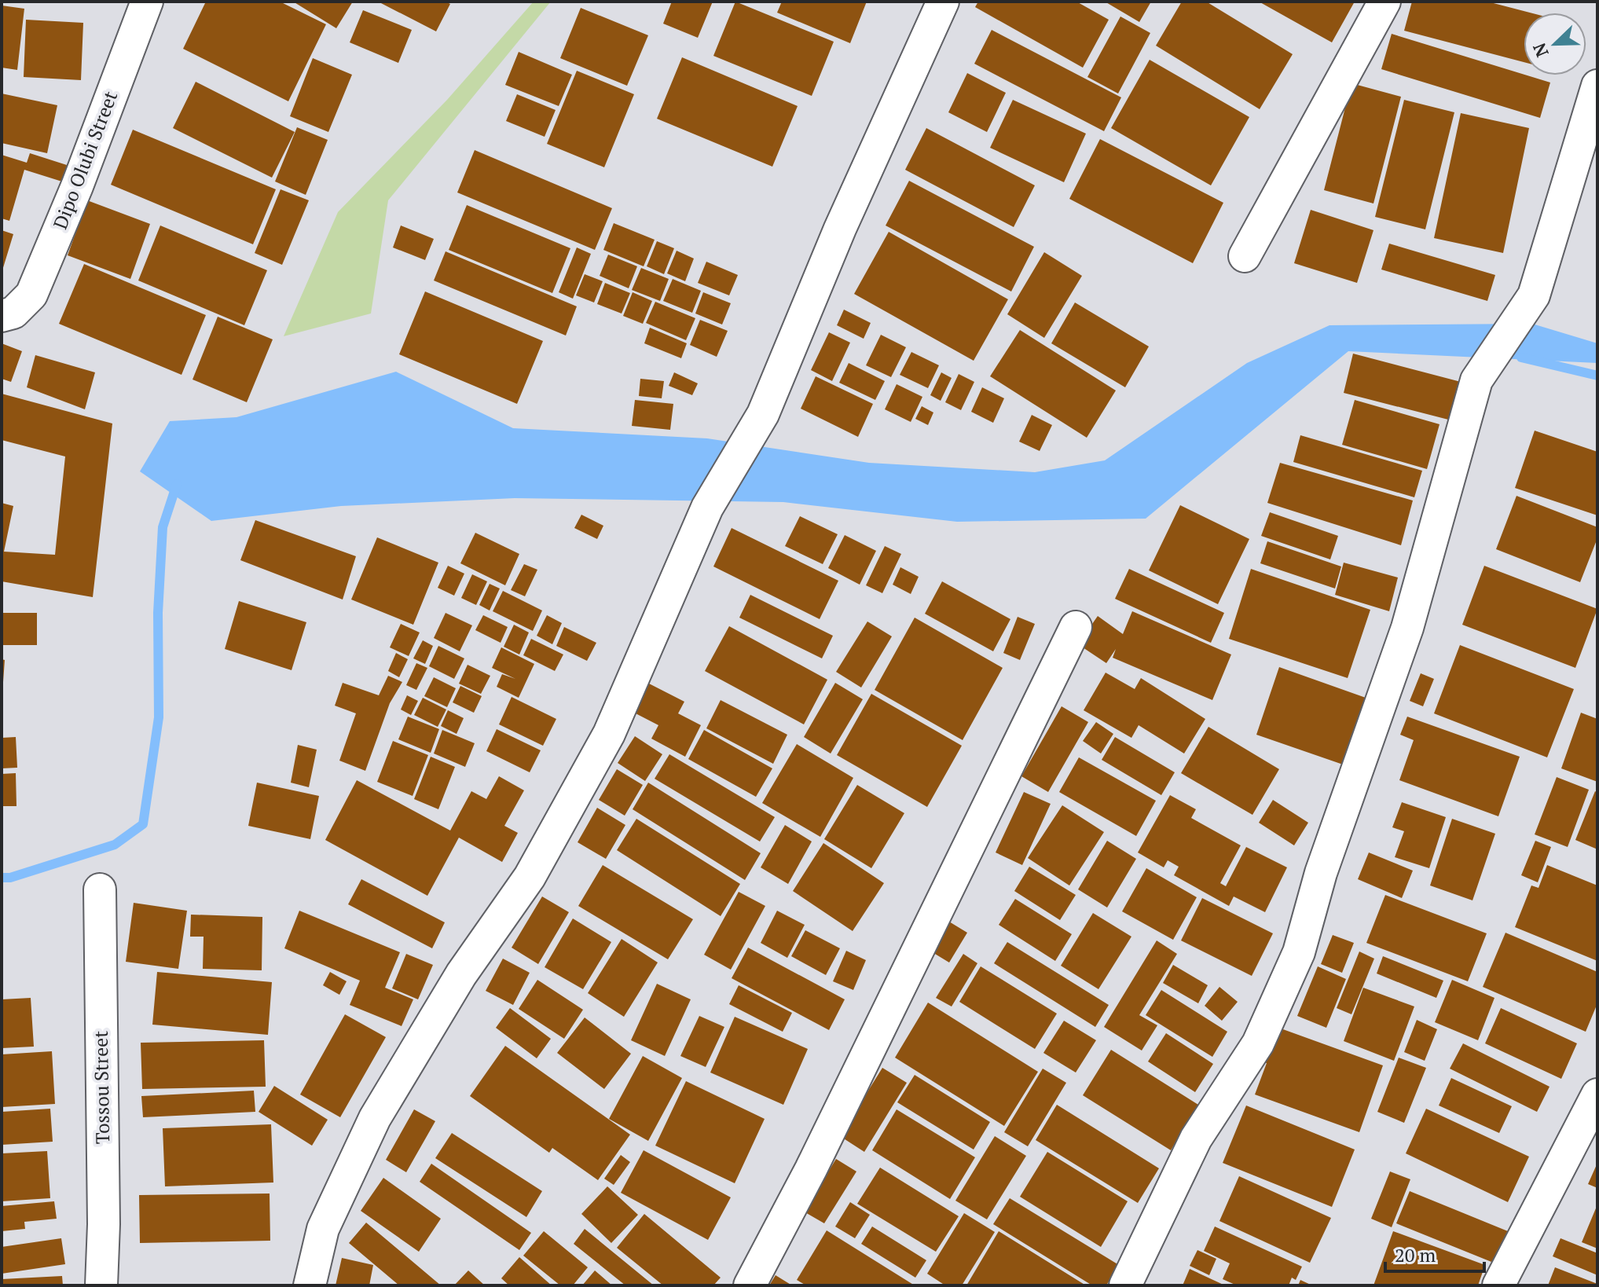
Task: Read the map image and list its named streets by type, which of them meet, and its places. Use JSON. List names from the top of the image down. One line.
{"streets":{"street":["Dipo Olubi Street","Tossou Street"]},"scale_bar":"20 m","north":"bottom left"}
